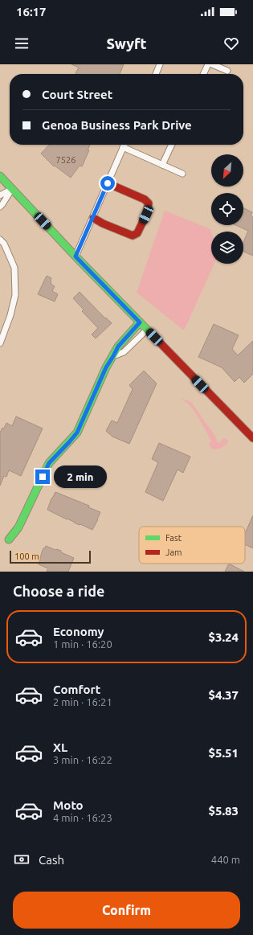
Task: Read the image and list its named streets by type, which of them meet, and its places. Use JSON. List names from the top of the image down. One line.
{"house_numbers":["7526"],"legend":["Fast","Jam"],"scale_bar":"100 m","north":"bottom left","page":{"status":"16:17","header":"Swyft","banner":["Court Street","Genoa Business Park Drive"],"bubble":"2 min","scale":"100 m","heading":"Choose a ride","list":[{"name":"Economy","note":"1 min · 16:20","value":"$3.24"},{"name":"Comfort","note":"2 min · 16:21","value":"$4.37"},{"name":"XL","note":"3 min · 16:22","value":"$5.51"},{"name":"Moto","note":"4 min · 16:23","value":"$5.83"}],"pay":["Cash","440 m"],"buttons":"Confirm"}}
